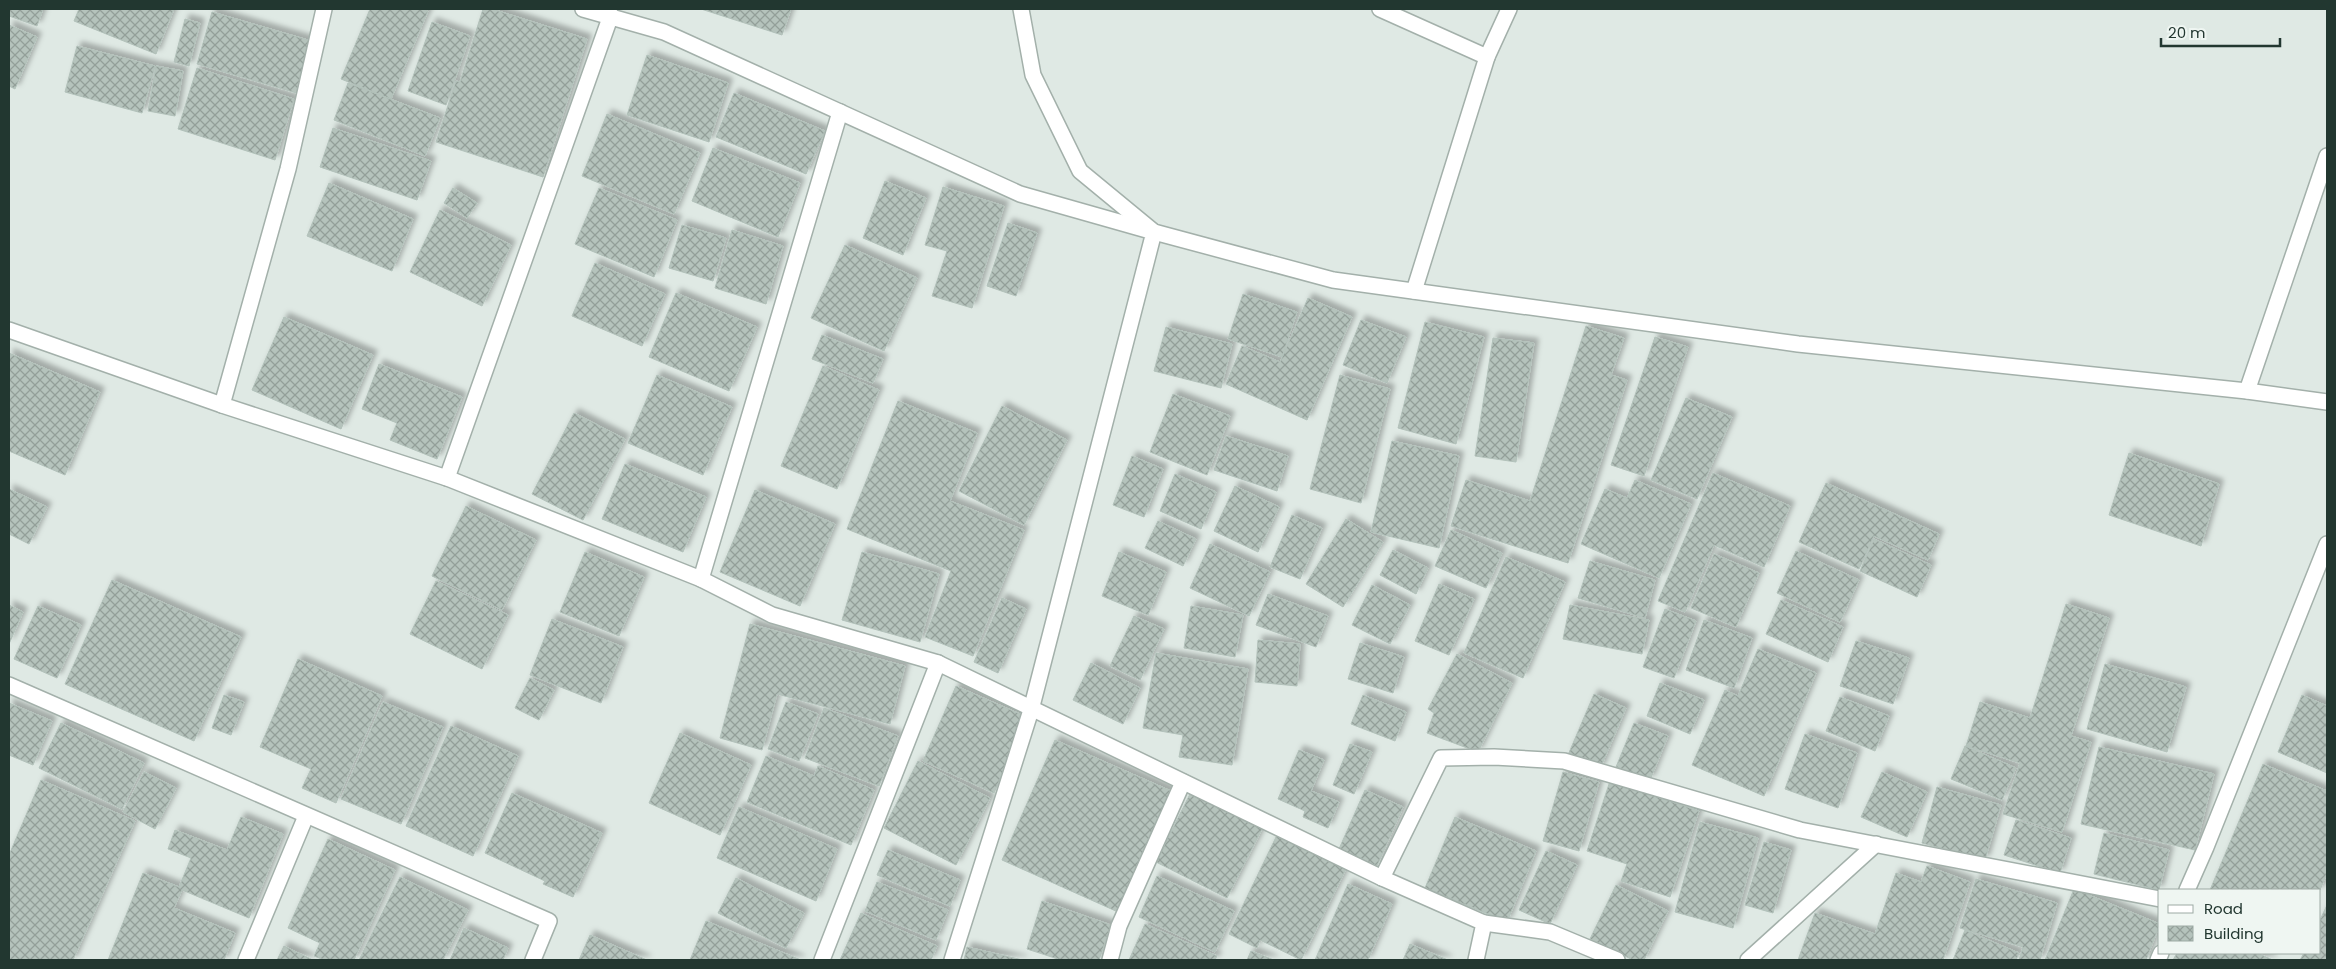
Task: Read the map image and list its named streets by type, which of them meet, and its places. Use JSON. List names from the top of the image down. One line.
{"legend":["Road","Building"],"scale_bar":"20 m"}
